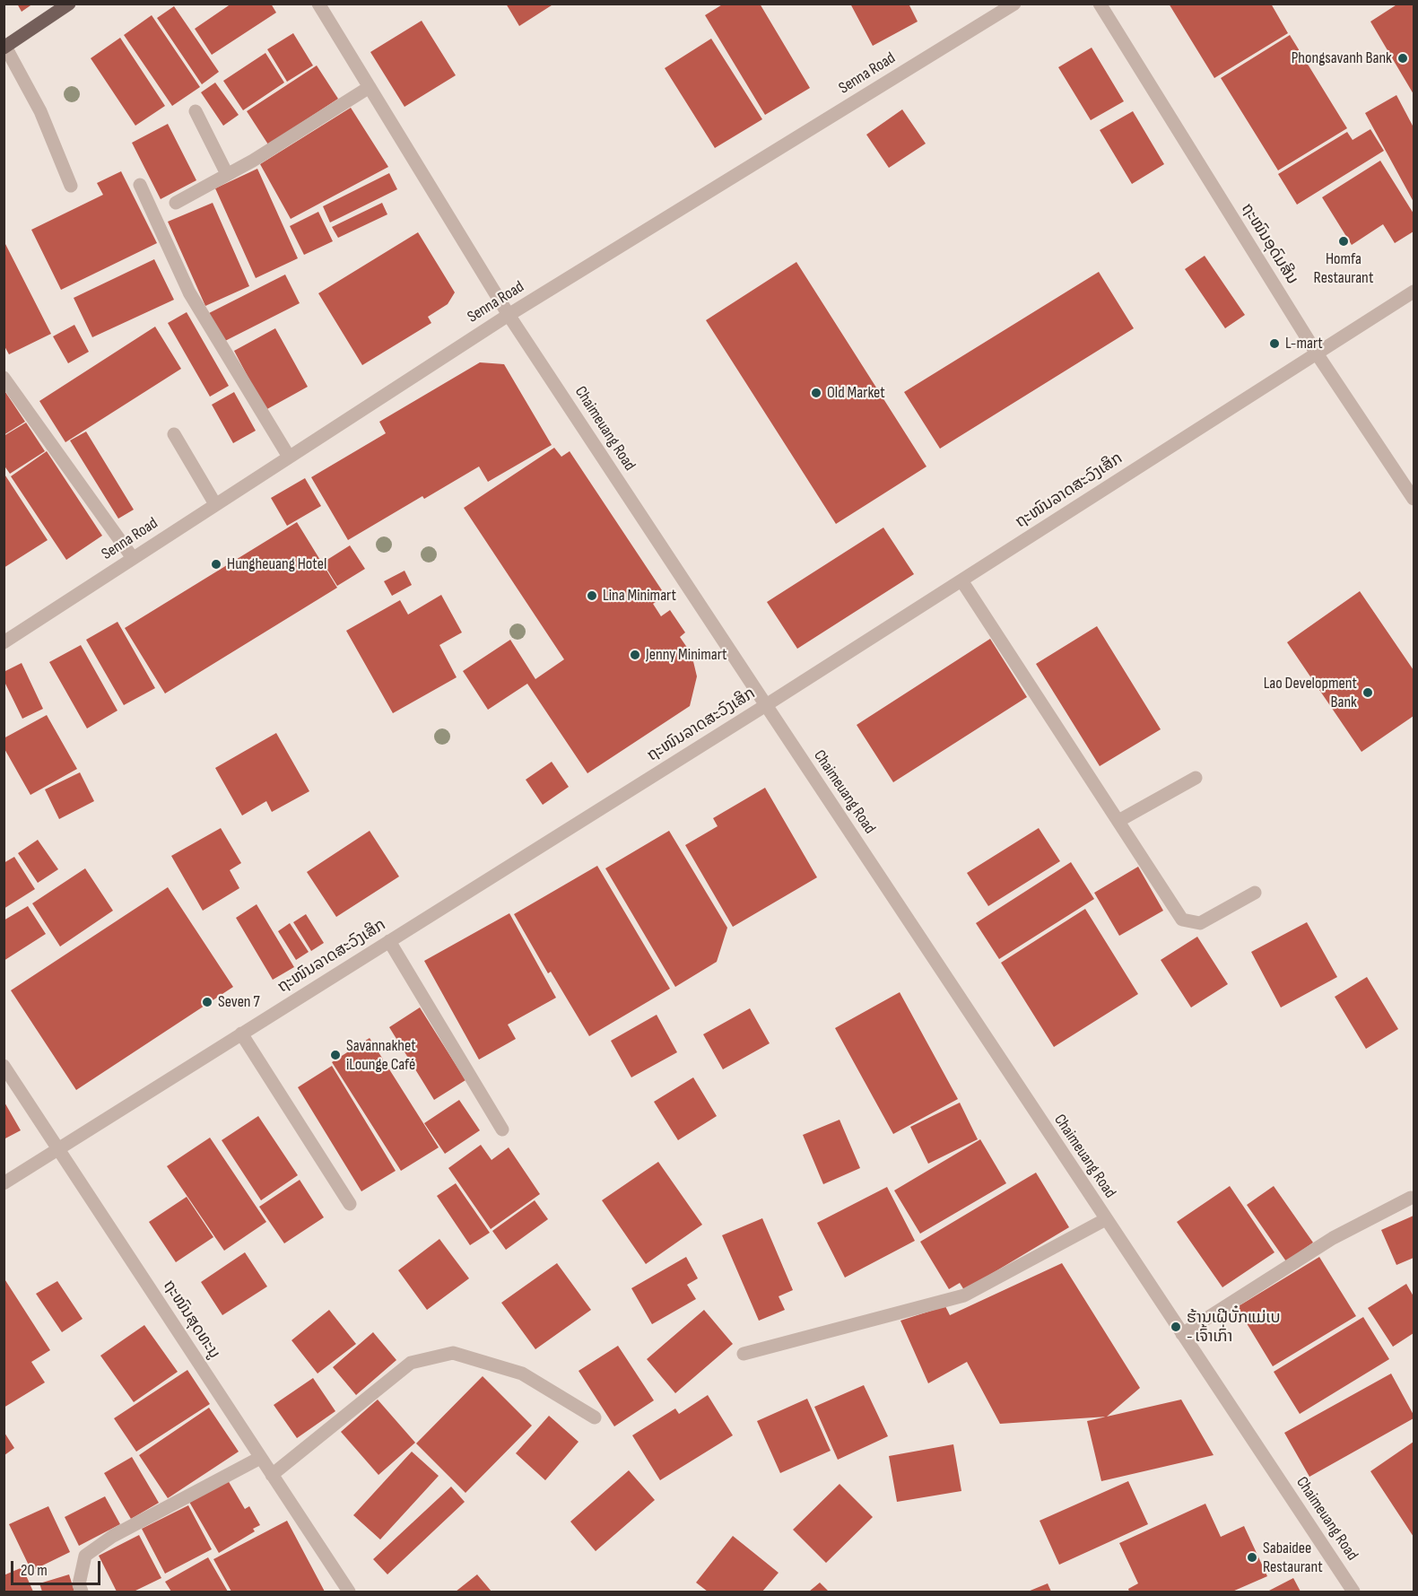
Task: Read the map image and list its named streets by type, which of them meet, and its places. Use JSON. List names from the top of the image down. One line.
{"streets":{"street":["Senna Road","ຖະໜົນອຸດົມສິນ","Chaimeuang Road","ຖະໜົນລາດສະວົງເສິກ","ຖະໜົນສຸດທະນູ"]},"crossings":[["Senna Road","Chaimeuang Road"],["ຖະໜົນອຸດົມສິນ","ຖະໜົນລາດສະວົງເສິກ"],["Chaimeuang Road","ຖະໜົນລາດສະວົງເສິກ"],["ຖະໜົນລາດສະວົງເສິກ","ຖະໜົນສຸດທະນູ"]],"places":["Phongsavanh Bank","Homfa Restaurant","L-mart","Old Market","Hungheuang Hotel","Lina Minimart","Jenny Minimart","Lao Development Bank","Seven 7","Savannakhet iLounge Café","ຮ້ານເຝີບັ໋ກແມ່ເບ - ເຈົ້າເກົ່າ","Sabaidee Restaurant"],"scale_bar":"20 m"}
